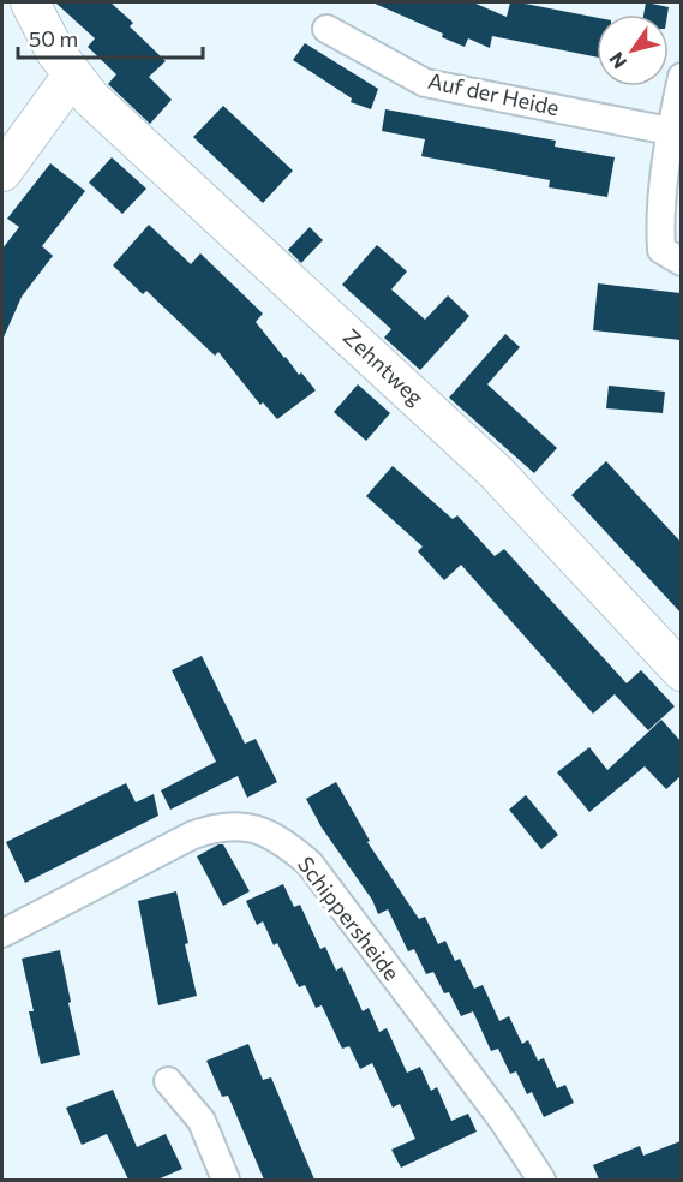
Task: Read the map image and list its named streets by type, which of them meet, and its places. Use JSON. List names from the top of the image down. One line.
{"streets":{"street":["Auf der Heide","Zehntweg","Schippersheide"]},"scale_bar":"50 m","north":"bottom left"}
